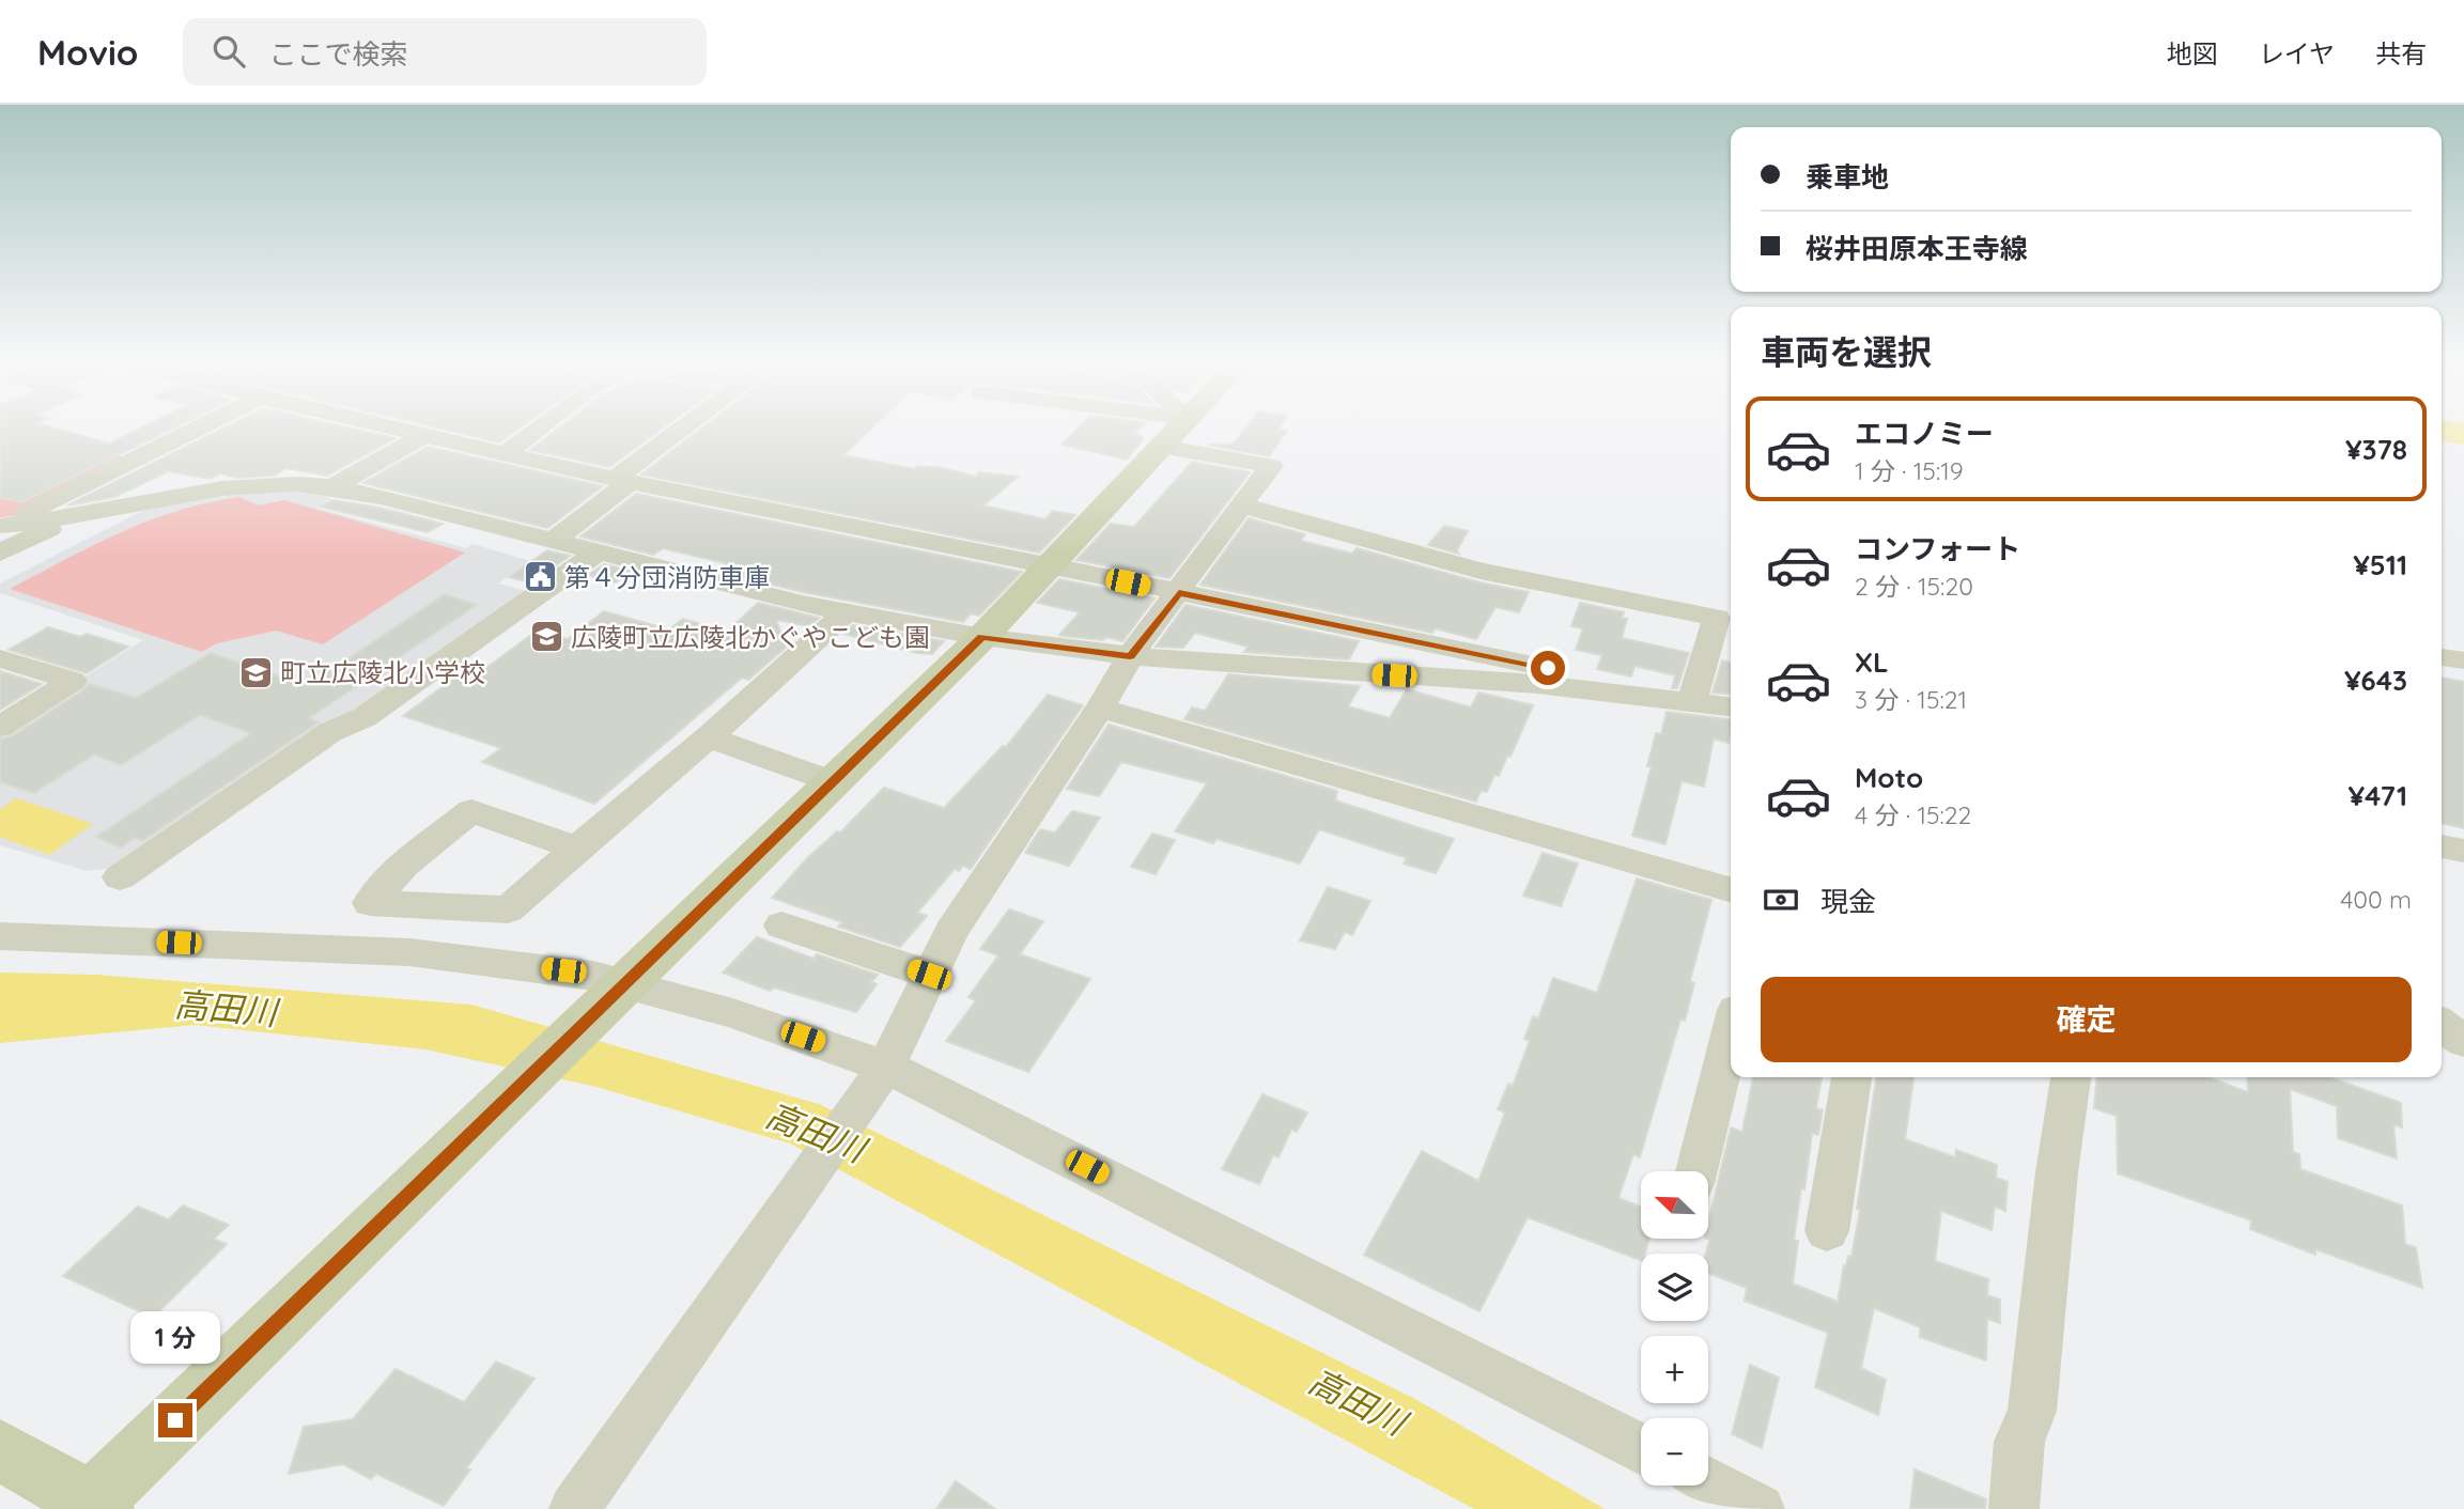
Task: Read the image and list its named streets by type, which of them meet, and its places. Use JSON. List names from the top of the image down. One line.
{"water":["高田川"],"places":{"public building":["第４分団消防車庫"],"school or university":["広陵町立広陵北かぐやこども園","町立広陵北小学校"]},"north":"top left","page":{"header":"Movio","search":"ここで検索","nav":["地図","レイヤ","共有"],"banner":["乗車地","桜井田原本王寺線"],"heading":"車両を選択","list":[{"name":"エコノミー","note":"1 分 · 15:19","value":"¥378"},{"name":"コンフォート","note":"2 分 · 15:20","value":"¥511"},{"name":"XL","note":"3 分 · 15:21","value":"¥643"},{"name":"Moto","note":"4 分 · 15:22","value":"¥471"}],"pay":["現金","400 m"],"buttons":"確定","map_buttons":["+","−"],"bubble":"1 分"}}
